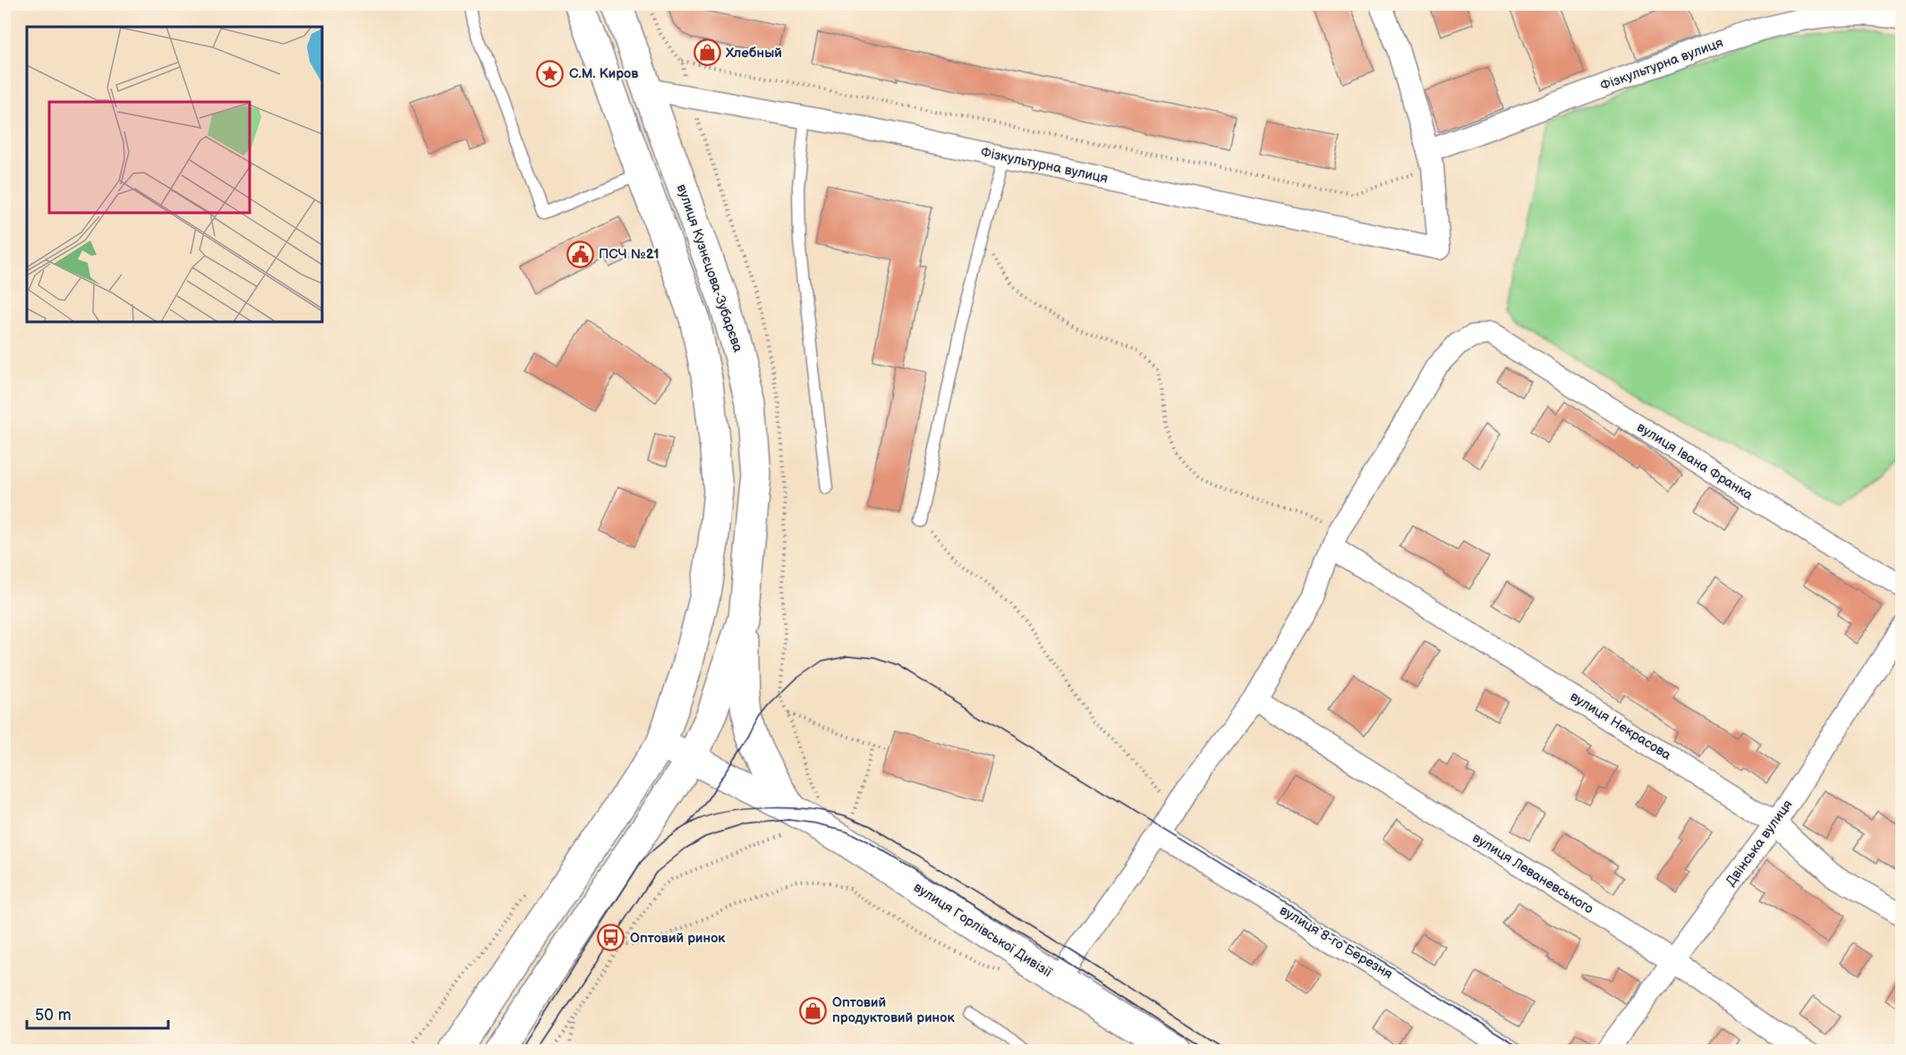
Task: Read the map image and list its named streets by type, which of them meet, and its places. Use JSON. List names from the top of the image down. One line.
{"streets":{"main road":["вулиця Кузнєцова-Зубарєва","вулиця Горлівської Дивізії"],"street":["Фізкультурна вулиця","вулиця Івана Франка","вулиця Некрасова","Двінська вулиця","вулиця Леваневського","вулиця 8-го Березня"]},"crossings":[["Фізкультурна вулиця","вулиця Кузнєцова-Зубарєва"],["вулиця Кузнєцова-Зубарєва","вулиця Горлівської Дивізії"],["вулиця Івана Франка","вулиця Некрасова"],["вулиця Некрасова","Двінська вулиця"],["Двінська вулиця","вулиця Леваневського"]],"places":{"shop":["Хлебный","Оптовий продуктовий ринок"],"place":["С.М. Киров"],"public building":["ПСЧ №21"],"bus stop":["Оптовий ринок"]},"scale_bar":"50 m"}
